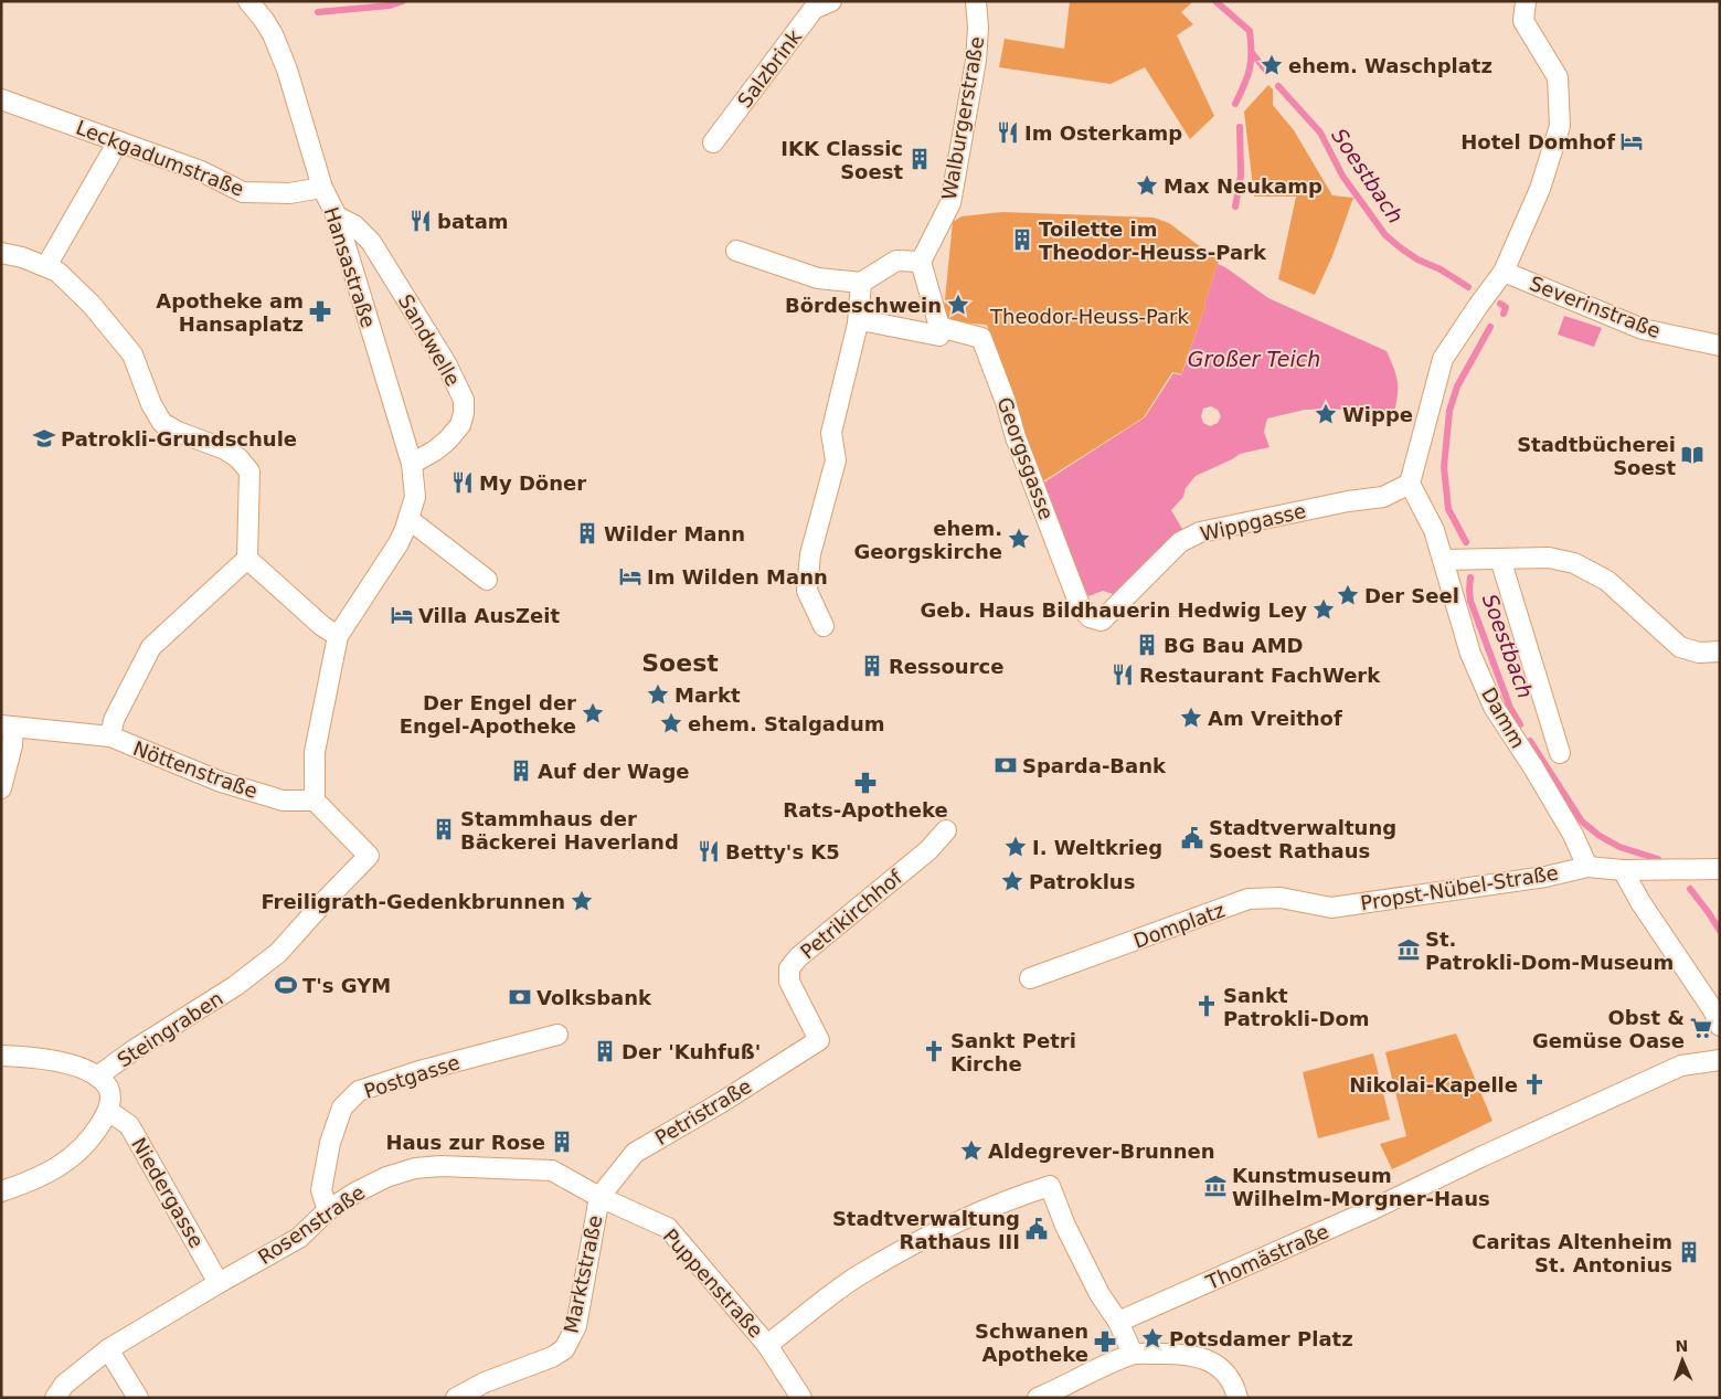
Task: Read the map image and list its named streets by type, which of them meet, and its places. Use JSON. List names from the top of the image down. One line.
{"streets":{"street":["Salzbrink","Walburgerstraße","Leckgadumstraße","Hansastraße","Severinstraße","Sandwelle","Georgsgasse","Wippgasse","Damm","Nöttenstraße","Propst-Nübel-Straße","Petrikirchhof","Domplatz","Steingraben","Postgasse","Petristraße","Niedergasse","Rosenstraße","Thomästraße","Marktstraße","Puppenstraße"]},"crossings":[["Leckgadumstraße","Hansastraße"],["Hansastraße","Sandwelle"],["Georgsgasse","Wippgasse"],["Wippgasse","Damm"],["Damm","Propst-Nübel-Straße"],["Nöttenstraße","Steingraben"],["Propst-Nübel-Straße","Domplatz"],["Petrikirchhof","Petristraße"],["Steingraben","Niedergasse"],["Postgasse","Rosenstraße"],["Petristraße","Rosenstraße"],["Petristraße","Marktstraße"],["Petristraße","Puppenstraße"],["Niedergasse","Rosenstraße"],["Rosenstraße","Marktstraße"],["Rosenstraße","Puppenstraße"],["Marktstraße","Puppenstraße"]],"districts":["Soest"],"water":["Soestbach","Großer Teich"],"parks":["Theodor-Heuss-Park"],"places":{"place":["ehem. Waschplatz","Max Neukamp","Bördeschwein","Wippe","ehem. Georgskirche","Der Seel","Geb. Haus Bildhauerin Hedwig Ley","Markt","Der Engel der Engel-Apotheke","Am Vreithof","ehem. Stalgadum","I. Weltkrieg","Patroklus","Freiligrath-Gedenkbrunnen","Aldegrever-Brunnen","Potsdamer Platz"],"restaurant":["Im Osterkamp","batam","My Döner","Restaurant FachWerk","Betty's K5"],"hotel":["Hotel Domhof","Im Wilden Mann","Villa AusZeit"],"building":["IKK Classic Soest","Toilette im Theodor-Heuss-Park","Wilder Mann","BG Bau AMD","Ressource","Auf der Wage","Stammhaus der Bäckerei Haverland","Der 'Kuhfuß'","Haus zur Rose","Caritas Altenheim St. Antonius"],"pharmacy":["Apotheke am Hansaplatz","Rats-Apotheke","Schwanen Apotheke"],"school or university":["Patrokli-Grundschule"],"library":["Stadtbücherei Soest"],"bank":["Sparda-Bank","Volksbank"],"public building":["Stadtverwaltung Soest Rathaus","Stadtverwaltung Rathaus III"],"museum":["St. Patrokli-Dom-Museum","Kunstmuseum Wilhelm-Morgner-Haus"],"sports":["T's GYM"],"church":["Sankt Patrokli-Dom","Sankt Petri Kirche","Nikolai-Kapelle"],"supermarket":["Obst & Gemüse Oase"]},"north":"top"}
